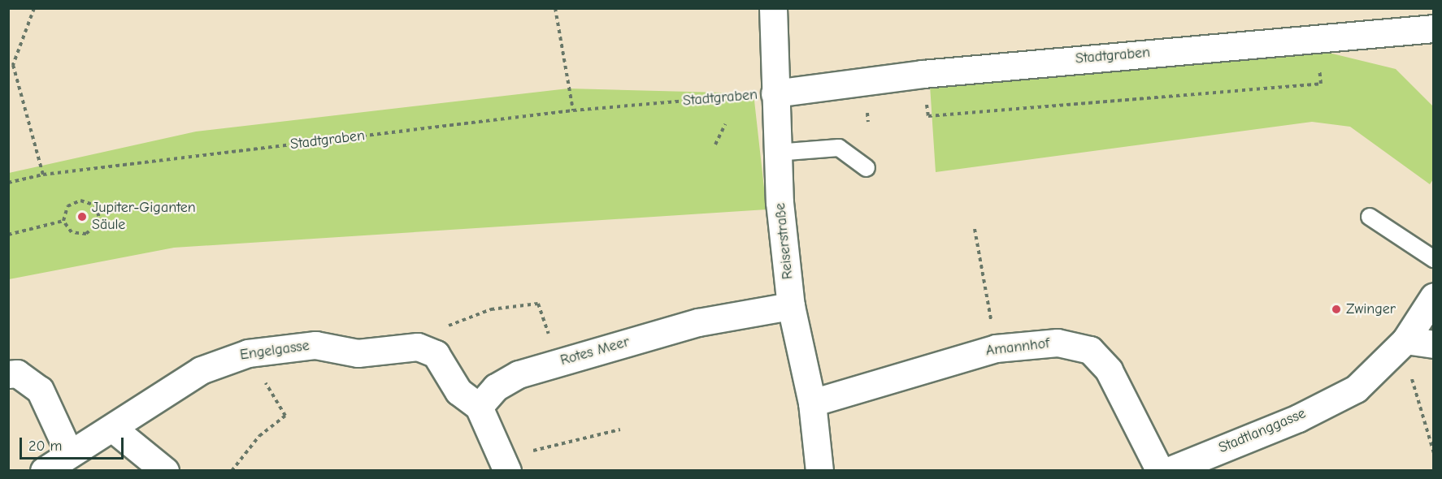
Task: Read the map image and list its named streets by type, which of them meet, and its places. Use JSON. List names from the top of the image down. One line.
{"streets":{"street":["Stadtgraben","Reiserstraße","Amannhof","Engelgasse","Rotes Meer","Stadtlanggasse"]},"crossings":[["Stadtgraben","Reiserstraße"],["Reiserstraße","Amannhof"],["Reiserstraße","Rotes Meer"]],"places":["Jupiter-Giganten Säule","Zwinger"],"scale_bar":"20 m"}
